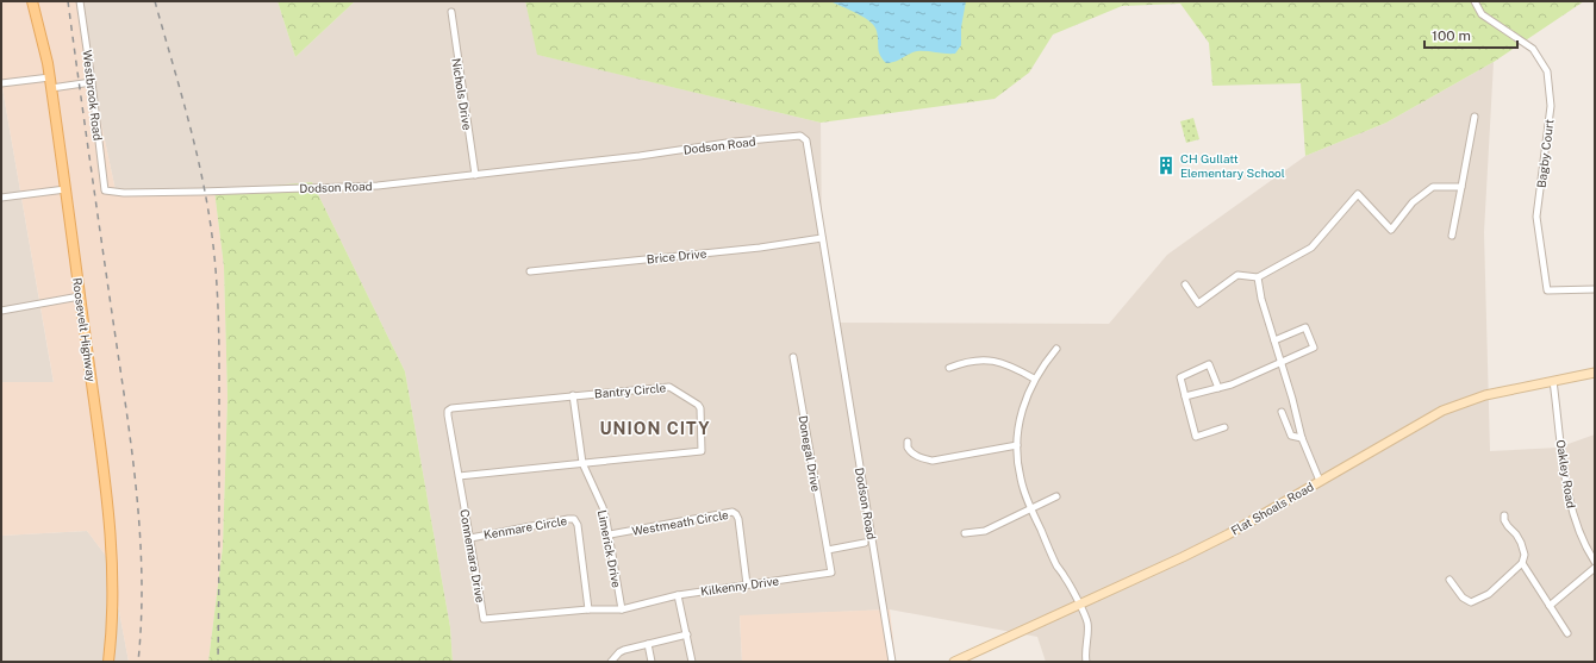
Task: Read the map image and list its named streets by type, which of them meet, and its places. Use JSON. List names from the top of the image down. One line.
{"streets":{"main road":["Roosevelt Highway"],"street":["Nichols Drive","Westbrook Road","Dodson Road","Bagby Court","Brice Drive","Bantry Circle","Donegal Drive","Oakley Road","Flat Shoals Road","Westmeath Circle","Kenmare Circle","Limerick Drive","Connemara Drive","Kilkenny Drive"]},"crossings":[["Nichols Drive","Dodson Road"],["Westbrook Road","Dodson Road"],["Dodson Road","Brice Drive"],["Bantry Circle","Limerick Drive"],["Bantry Circle","Connemara Drive"],["Donegal Drive","Kilkenny Drive"],["Oakley Road","Flat Shoals Road"],["Westmeath Circle","Limerick Drive"],["Westmeath Circle","Kilkenny Drive"],["Kenmare Circle","Connemara Drive"],["Kenmare Circle","Kilkenny Drive"],["Limerick Drive","Kilkenny Drive"],["Connemara Drive","Kilkenny Drive"]],"districts":["UNION CITY"],"places":{"building":["CH Gullatt Elementary School"]},"scale_bar":"100 m"}
